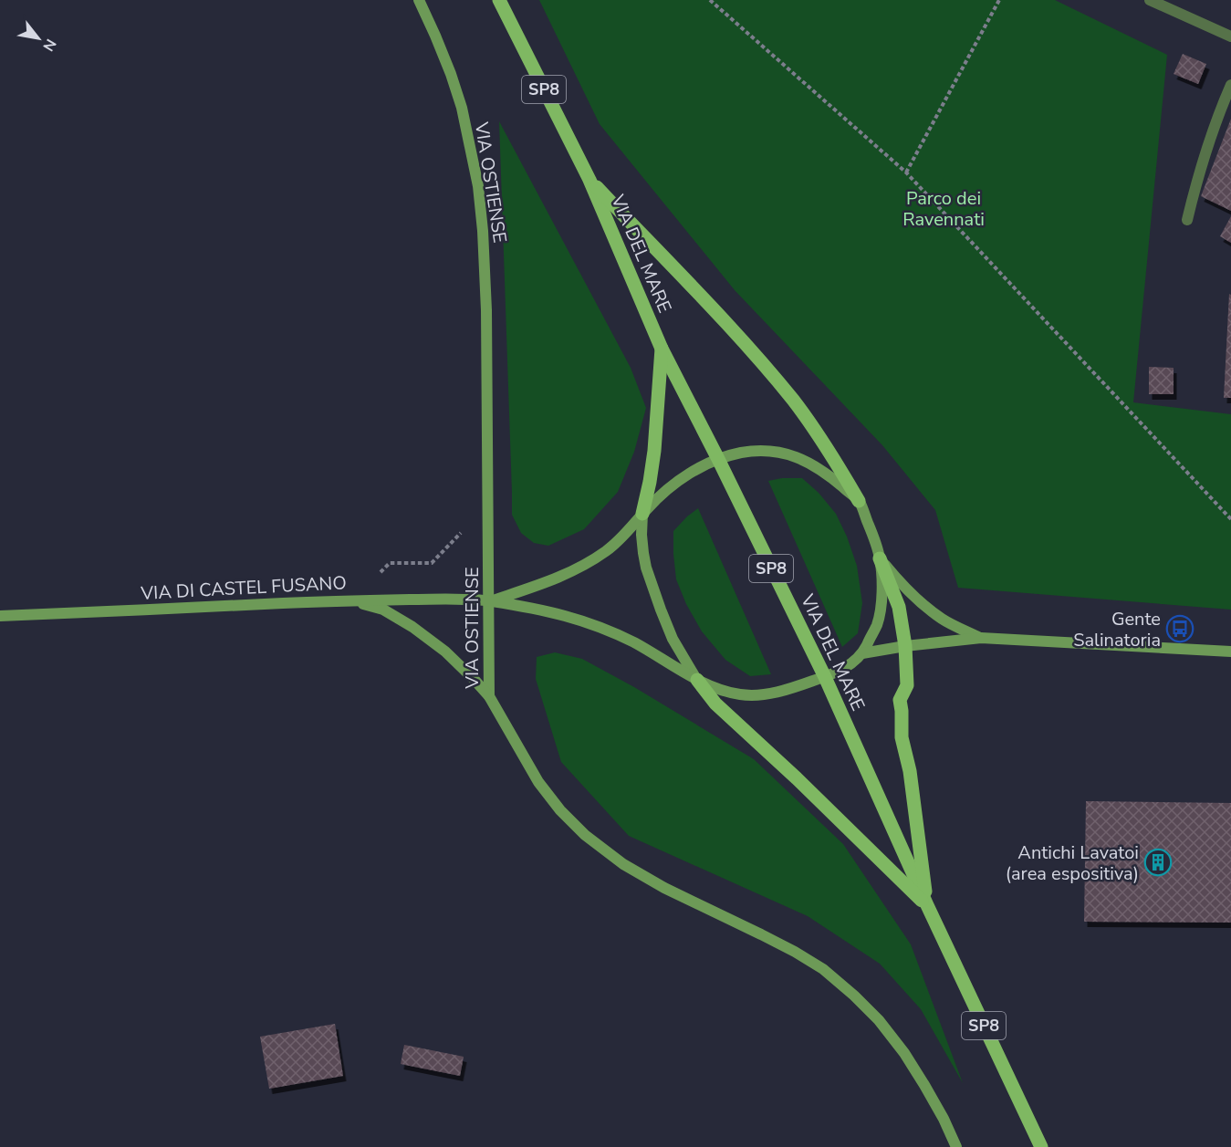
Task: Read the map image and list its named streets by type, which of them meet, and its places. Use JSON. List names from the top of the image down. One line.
{"streets":{"main road":["SP8","VIA DEL MARE"],"street":["VIA OSTIENSE","VIA DI CASTEL FUSANO"]},"crossings":[["VIA OSTIENSE","VIA DI CASTEL FUSANO"],["VIA DEL MARE","VIA DI CASTEL FUSANO"]],"parks":["Parco dei Ravennati"],"places":{"bus stop":["Gente Salinatoria"],"building":["Antichi Lavatoi (area espositiva)"]},"north":"bottom right"}
